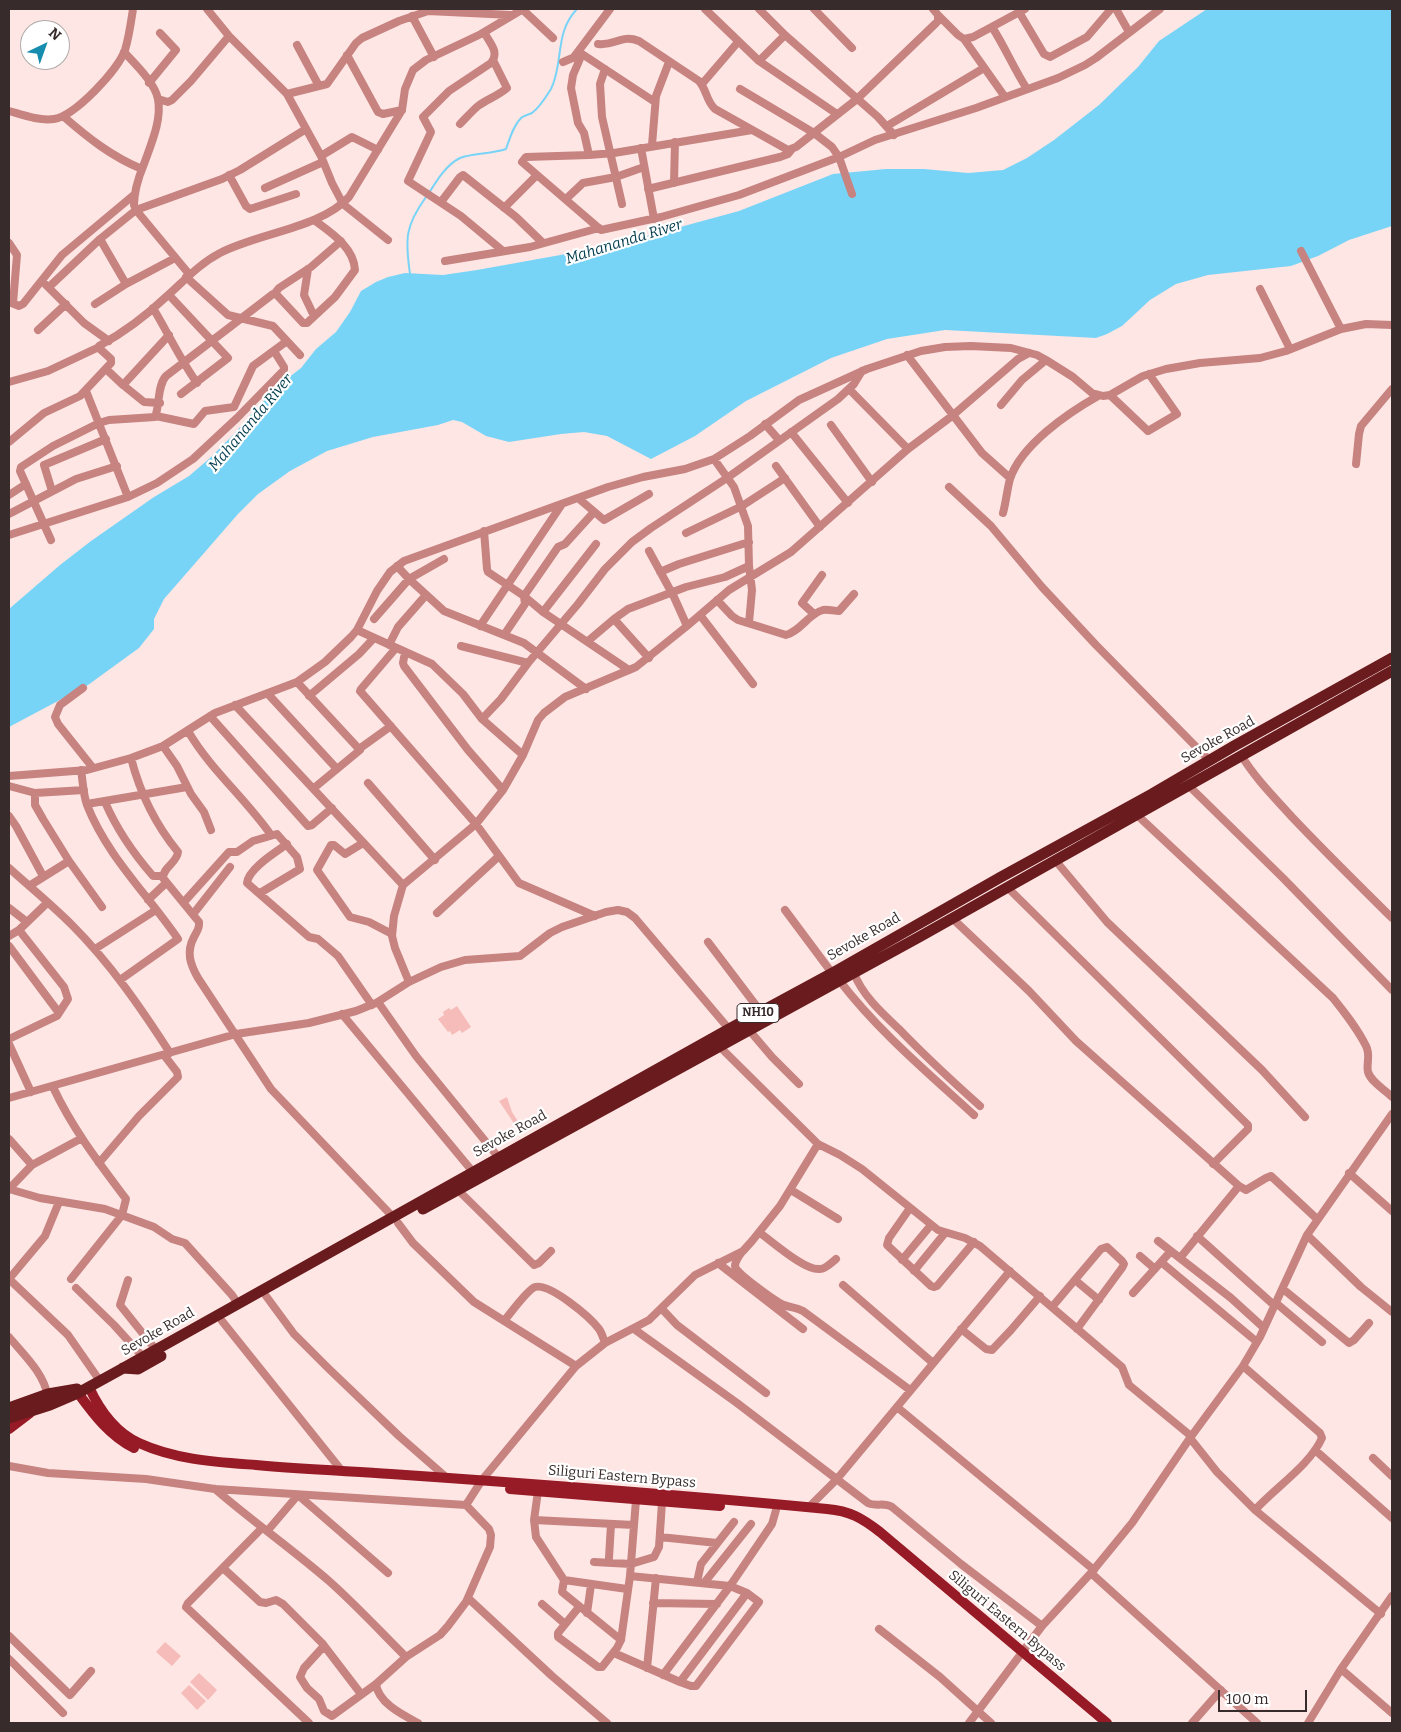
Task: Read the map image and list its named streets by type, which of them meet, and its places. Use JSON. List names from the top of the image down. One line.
{"streets":{"highway":["Sevoke Road","NH10"],"main road":["Siliguri Eastern Bypass"]},"crossings":[["Sevoke Road","NH10"],["NH10","Siliguri Eastern Bypass"]],"water":["Mahananda River"],"scale_bar":"100 m","north":"top right"}
